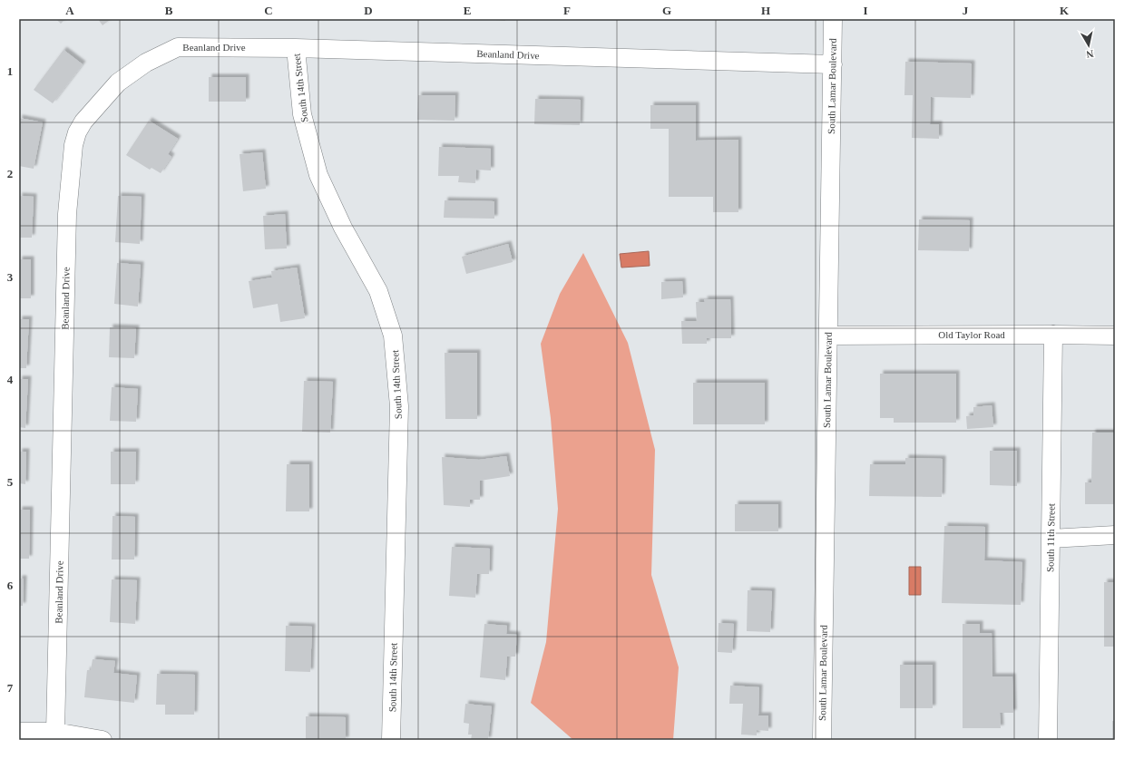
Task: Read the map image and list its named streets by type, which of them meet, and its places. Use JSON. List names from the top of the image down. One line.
{"streets":{"street":["Beanland Drive","South Lamar Boulevard","South 14th Street","Old Taylor Road","South 11th Street"]},"crossings":[["Beanland Drive","South Lamar Boulevard"],["Beanland Drive","South 14th Street"],["South Lamar Boulevard","Old Taylor Road"],["Old Taylor Road","South 11th Street"]],"north":"bottom","grid":{"columns":["A","B","C","D","E","F","G","H","I","J","K"],"rows":["1","2","3","4","5","6","7"]}}
